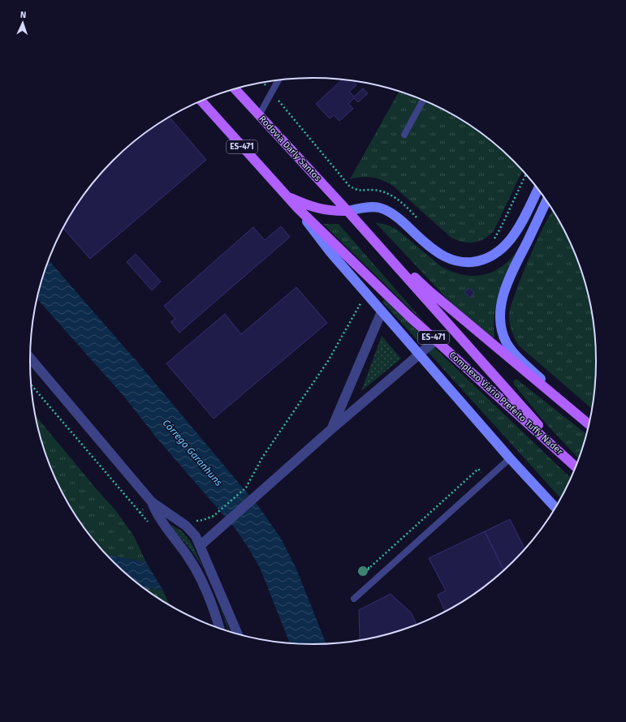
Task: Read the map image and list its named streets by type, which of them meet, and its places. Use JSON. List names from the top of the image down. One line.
{"streets":{"main road":["ES-471","Rodovia Darly Santos","Complexo Viário Prefeito Tuffy Nader"]},"crossings":[["ES-471","Complexo Viário Prefeito Tuffy Nader"],["Rodovia Darly Santos","Complexo Viário Prefeito Tuffy Nader"]],"water":["Córrego Garanhuns"],"north":"top"}
